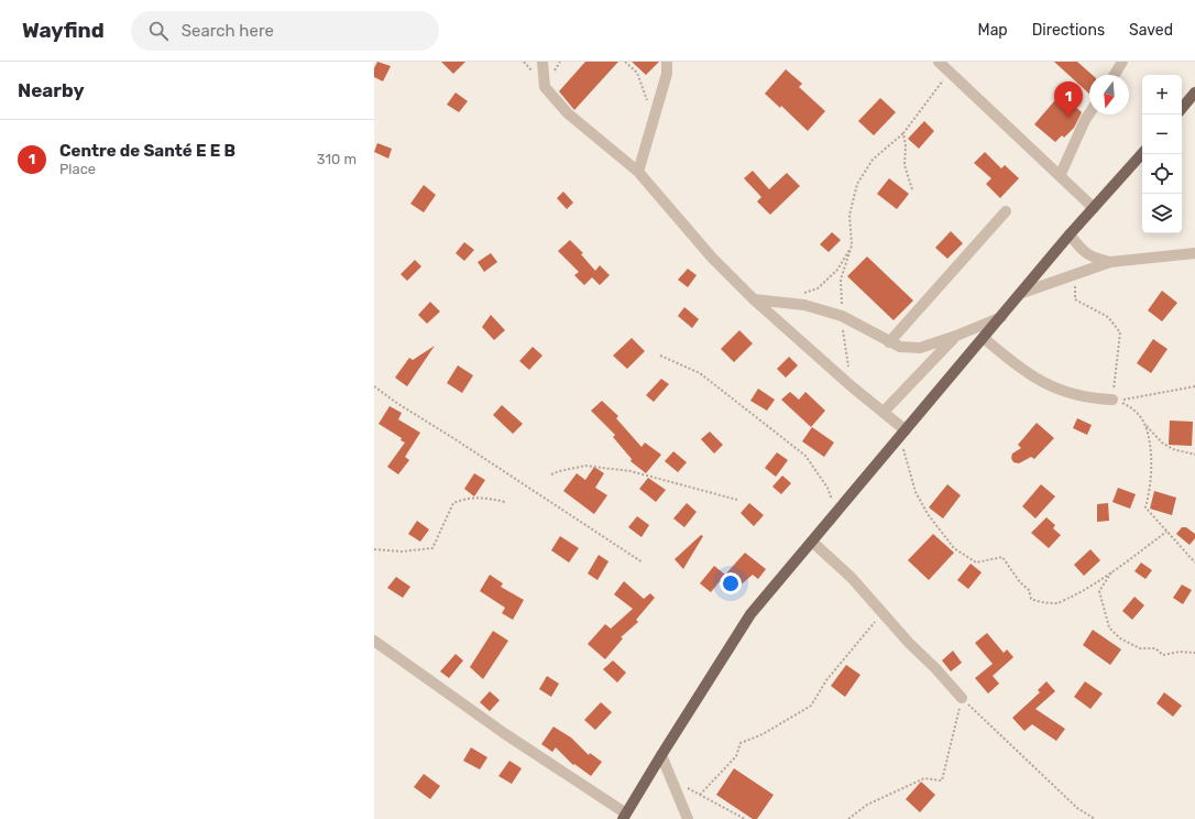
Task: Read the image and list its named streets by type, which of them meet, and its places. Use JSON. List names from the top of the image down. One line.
{"north":"bottom","page":{"header":"Wayfind","search":"Search here","nav":["Map","Directions","Saved"],"heading":"Nearby","map_buttons":["+","−"],"pins":"1","list":[{"mark":"1","name":"Centre de Santé E E B","note":"Place","value":"310 m"}]}}
